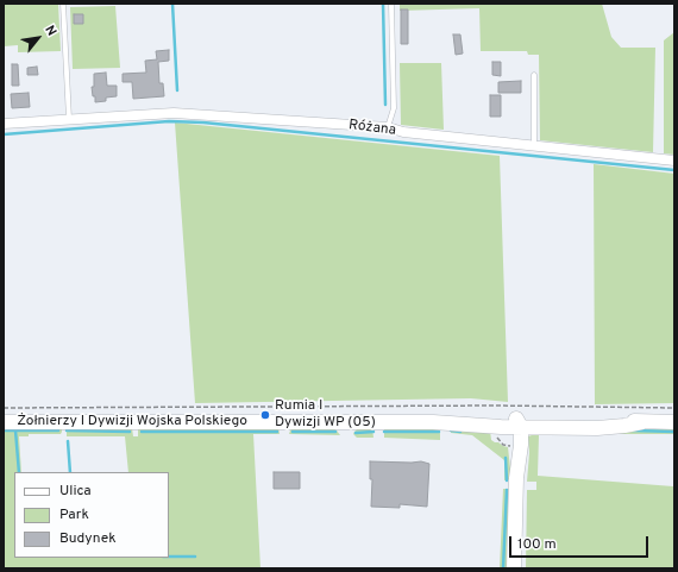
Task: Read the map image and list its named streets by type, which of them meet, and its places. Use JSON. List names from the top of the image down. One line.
{"streets":{"street":["Różana","Żołnierzy I Dywizji Wojska Polskiego"]},"places":["Rumia I Dywizji WP (05)"],"legend":["Ulica","Park","Budynek"],"scale_bar":"100 m","north":"top right"}
